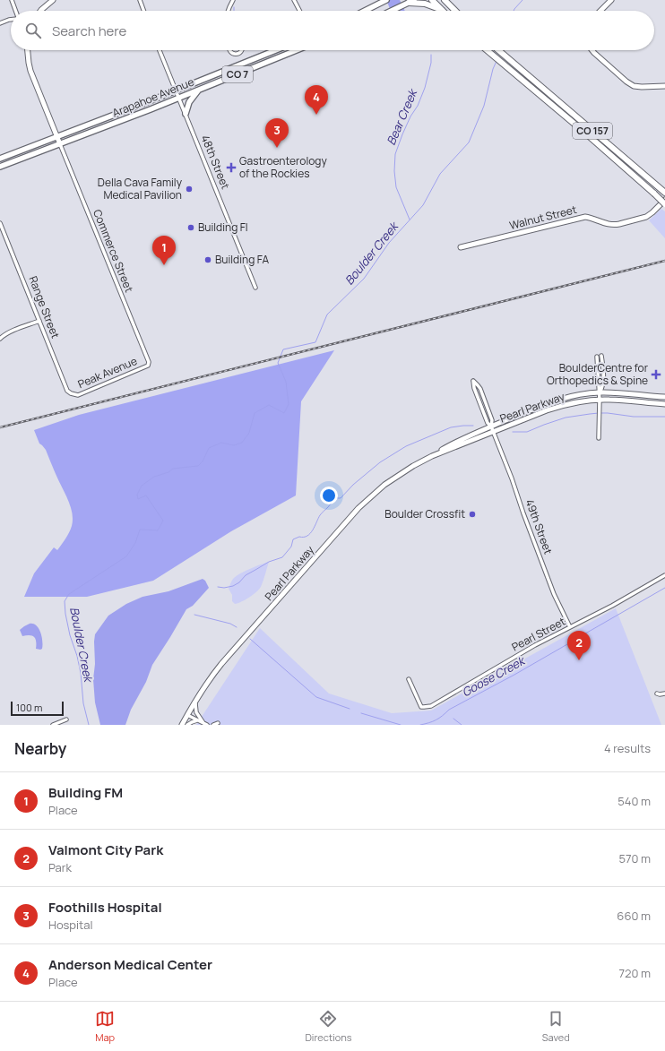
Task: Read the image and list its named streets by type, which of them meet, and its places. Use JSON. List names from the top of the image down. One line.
{"streets":{"highway":["CO 157"],"main road":["CO 7","Arapahoe Avenue","Walnut Street","Pearl Parkway"],"street":["48th Street","Commerce Street","Range Street","Peak Avenue","49th Street","Pearl Street"]},"crossings":[["Arapahoe Avenue","48th Street"],["Arapahoe Avenue","Commerce Street"],["Commerce Street","Peak Avenue"],["Range Street","Peak Avenue"],["Pearl Parkway","49th Street"],["49th Street","Pearl Street"]],"water":["Bear Creek","Boulder Creek","Goose Creek"],"places":{"health":["Gastroenterology of the Rockies","BoulderCentre for Orthopedics & Spine"],"other":["Della Cava Family Medical Pavilion","Building FI","Building FA","Boulder Crossfit"]},"scale_bar":"100 m","page":{"search":"Search here","pins":["4","3","1","2"],"scale":"100 m","heading":["Nearby","4 results"],"list":[{"mark":"1","name":"Building FM","note":"Place","value":"540 m"},{"mark":"2","name":"Valmont City Park","note":"Park","value":"570 m"},{"mark":"3","name":"Foothills Hospital","note":"Hospital","value":"660 m"},{"mark":"4","name":"Anderson Medical Center","note":"Place","value":"720 m"}],"nav":["Map","Directions","Saved"]}}
